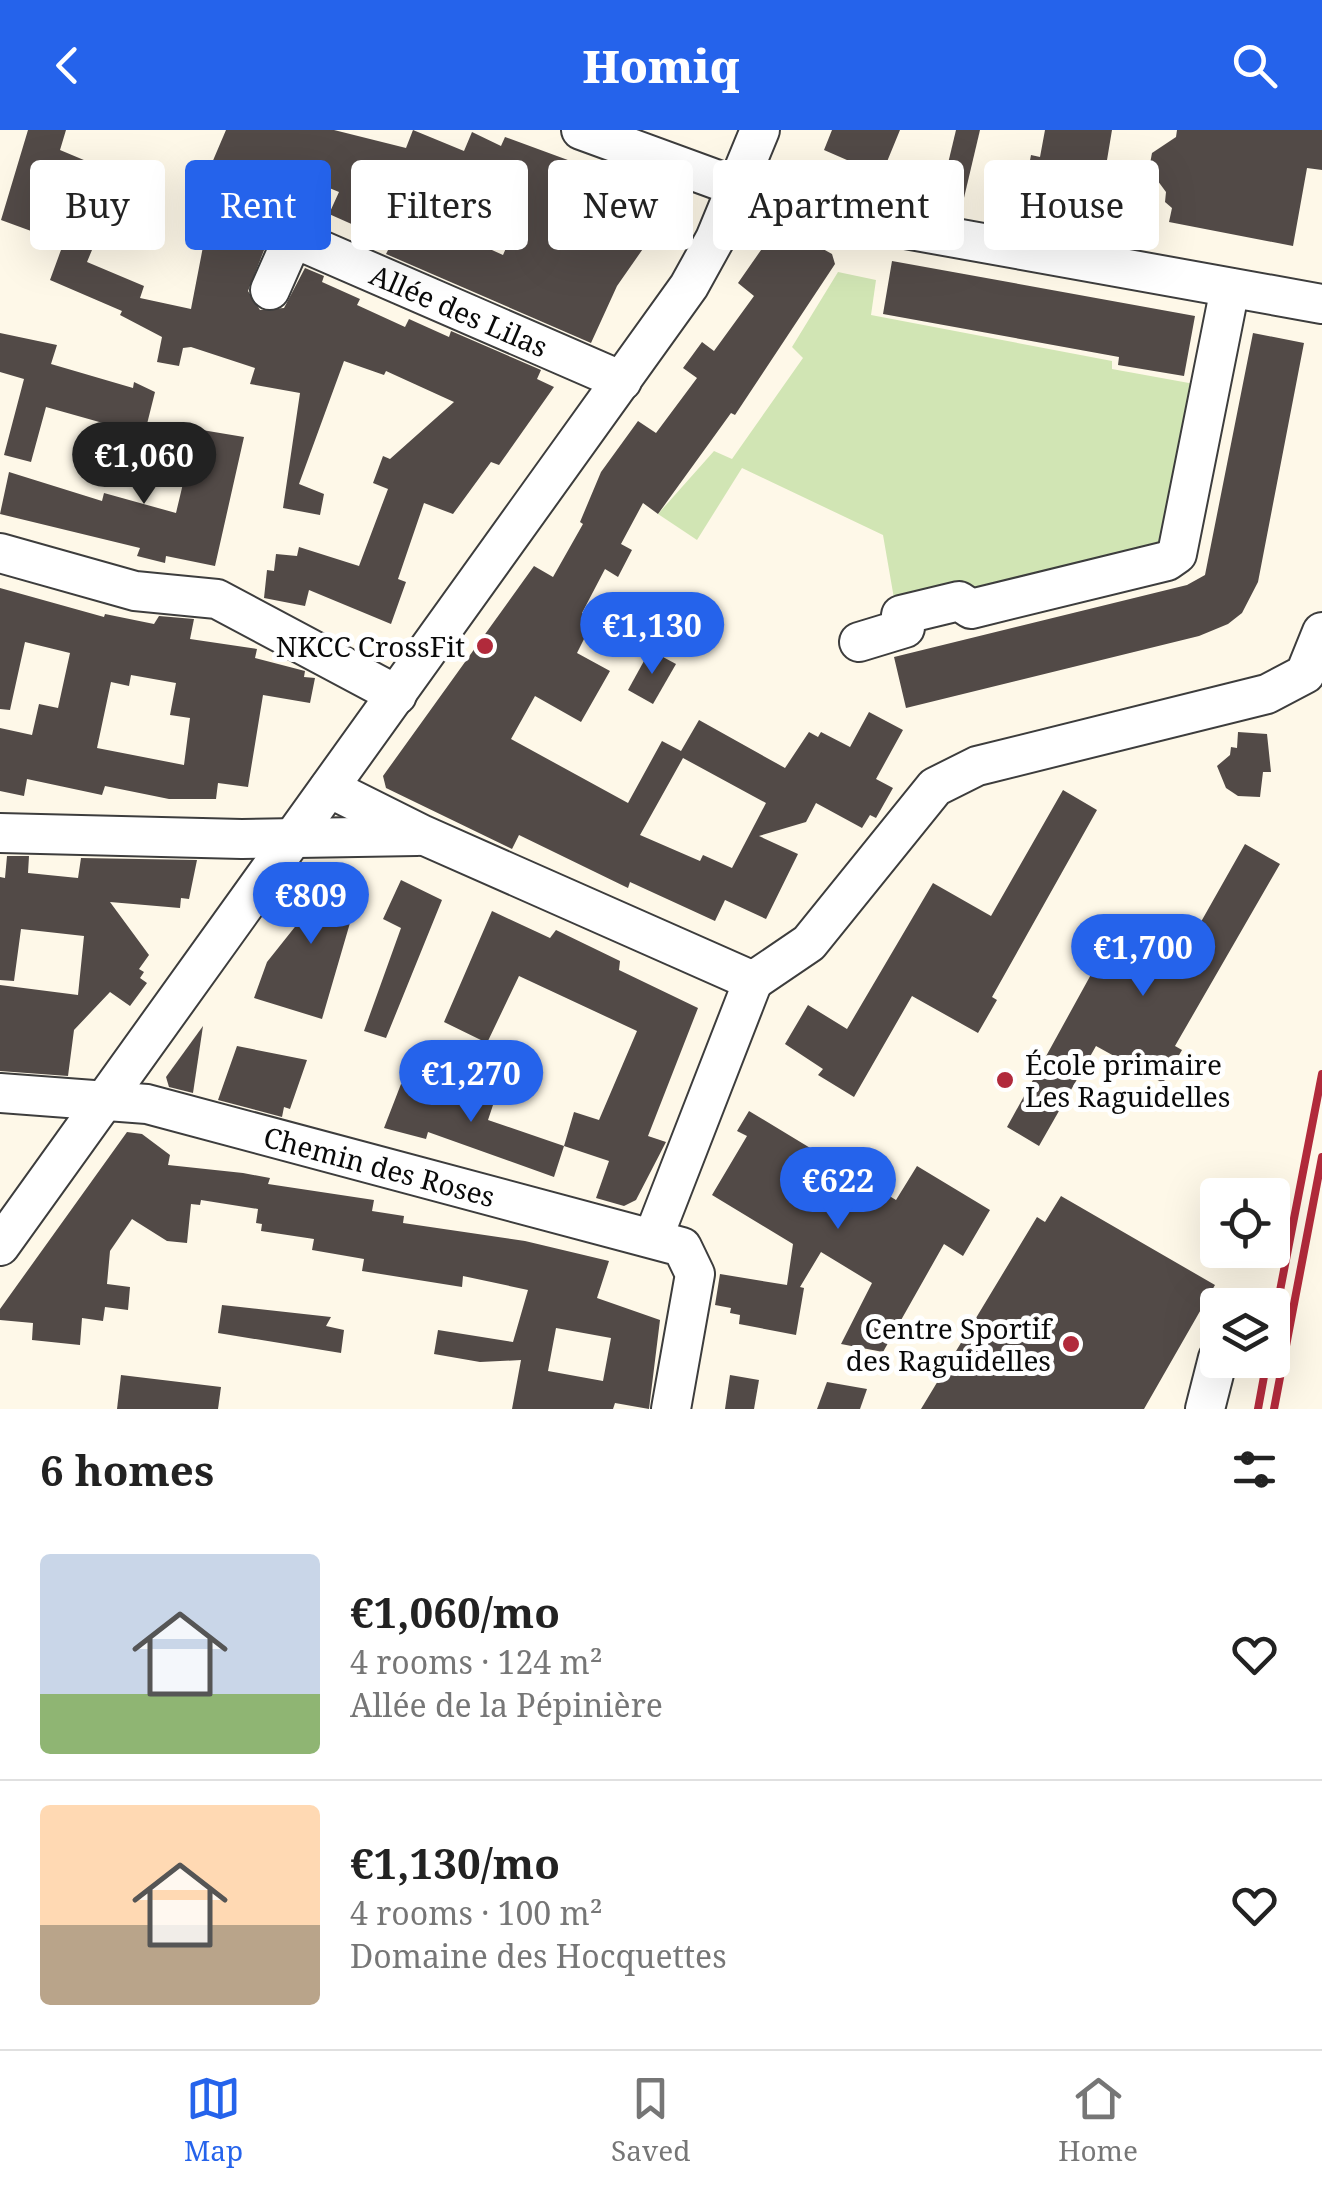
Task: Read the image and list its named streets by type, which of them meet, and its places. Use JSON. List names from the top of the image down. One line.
{"streets":{"street":["Allée des Lilas","Chemin des Roses"]},"places":["NKCC CrossFit","École primaire Les Raguidelles","Centre Sportif des Raguidelles"],"page":{"header":"Homiq","chip":["Buy","Rent","Filters","New","Apartment","House"],"price":["€1,060","€1,130","€809","€1,700","€1,270","€622"],"heading":"6 homes","list":[{"name":"€1,060/mo","note":"4 rooms · 124 m² · Allée de la Pépinière"},{"name":"€1,130/mo","note":"4 rooms · 100 m² · Domaine des Hocquettes"}],"tabs":["Map","Saved","Home"]}}
